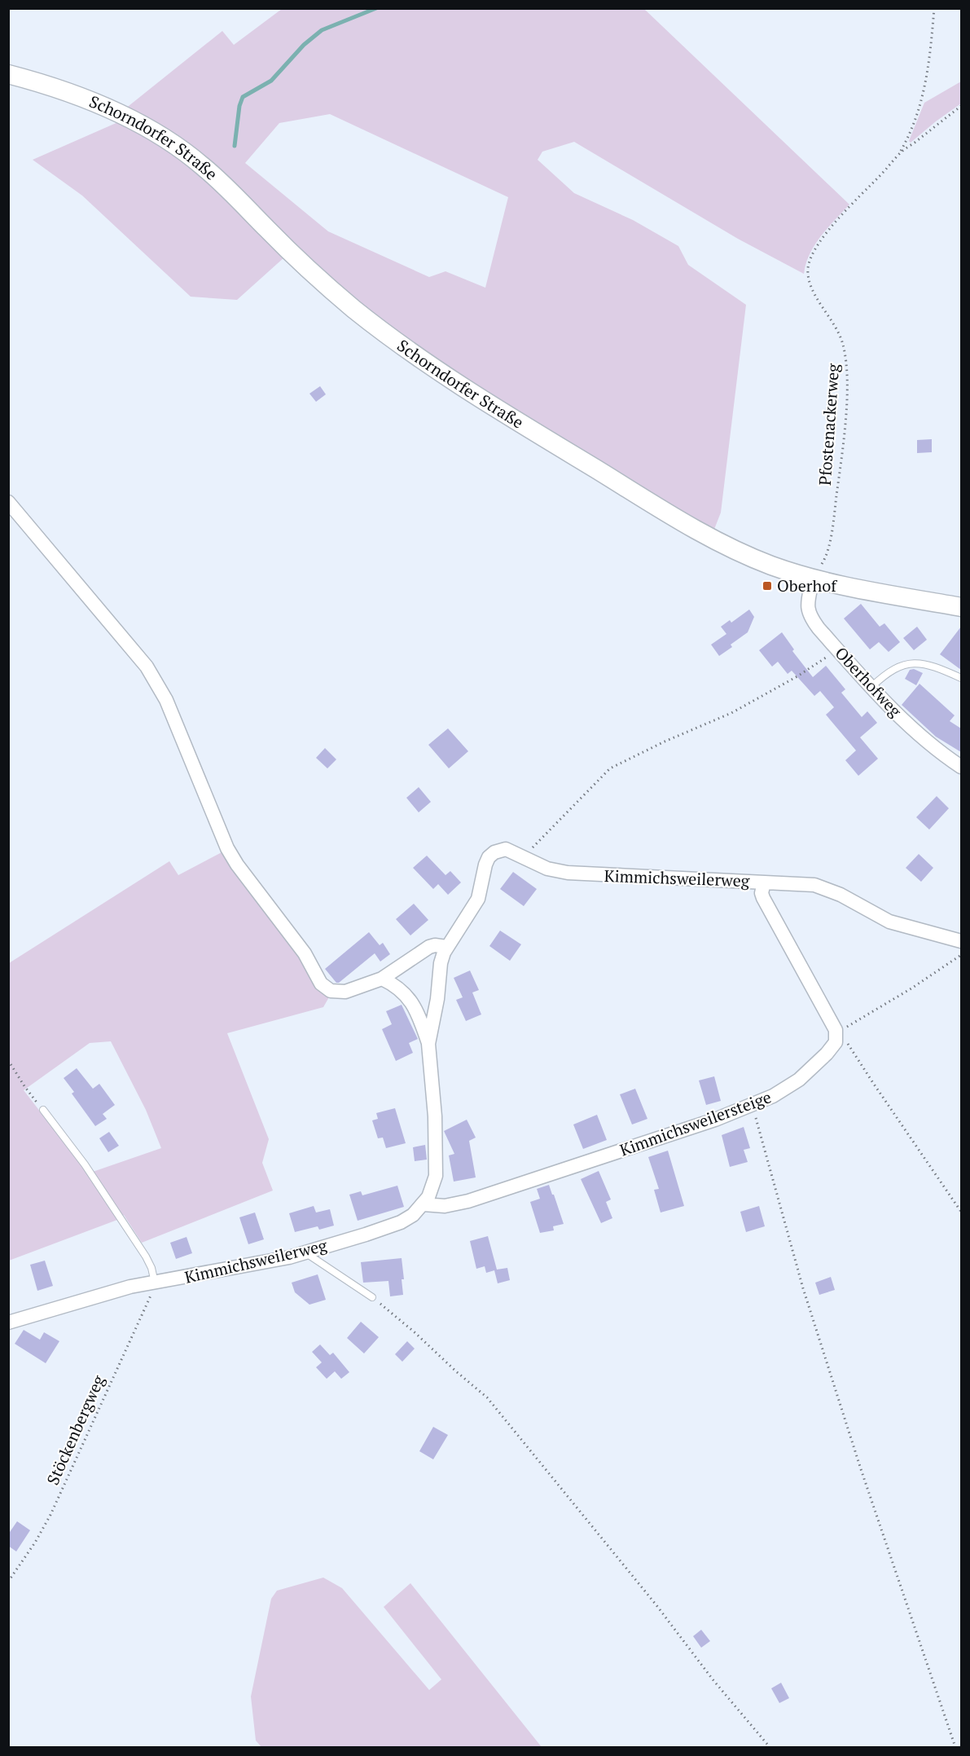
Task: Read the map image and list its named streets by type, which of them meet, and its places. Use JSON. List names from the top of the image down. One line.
{"streets":{"main road":["Schorndorfer Straße"],"street":["Oberhofweg","Kimmichsweilerweg","Kimmichsweilersteige"],"path":["Pfostenackerweg","Stöckenbergweg"]},"crossings":[["Schorndorfer Straße","Pfostenackerweg"],["Schorndorfer Straße","Oberhofweg"],["Pfostenackerweg","Oberhofweg"],["Kimmichsweilerweg","Kimmichsweilersteige"],["Kimmichsweilerweg","Stöckenbergweg"]],"places":{"transit":["Oberhof"]}}
